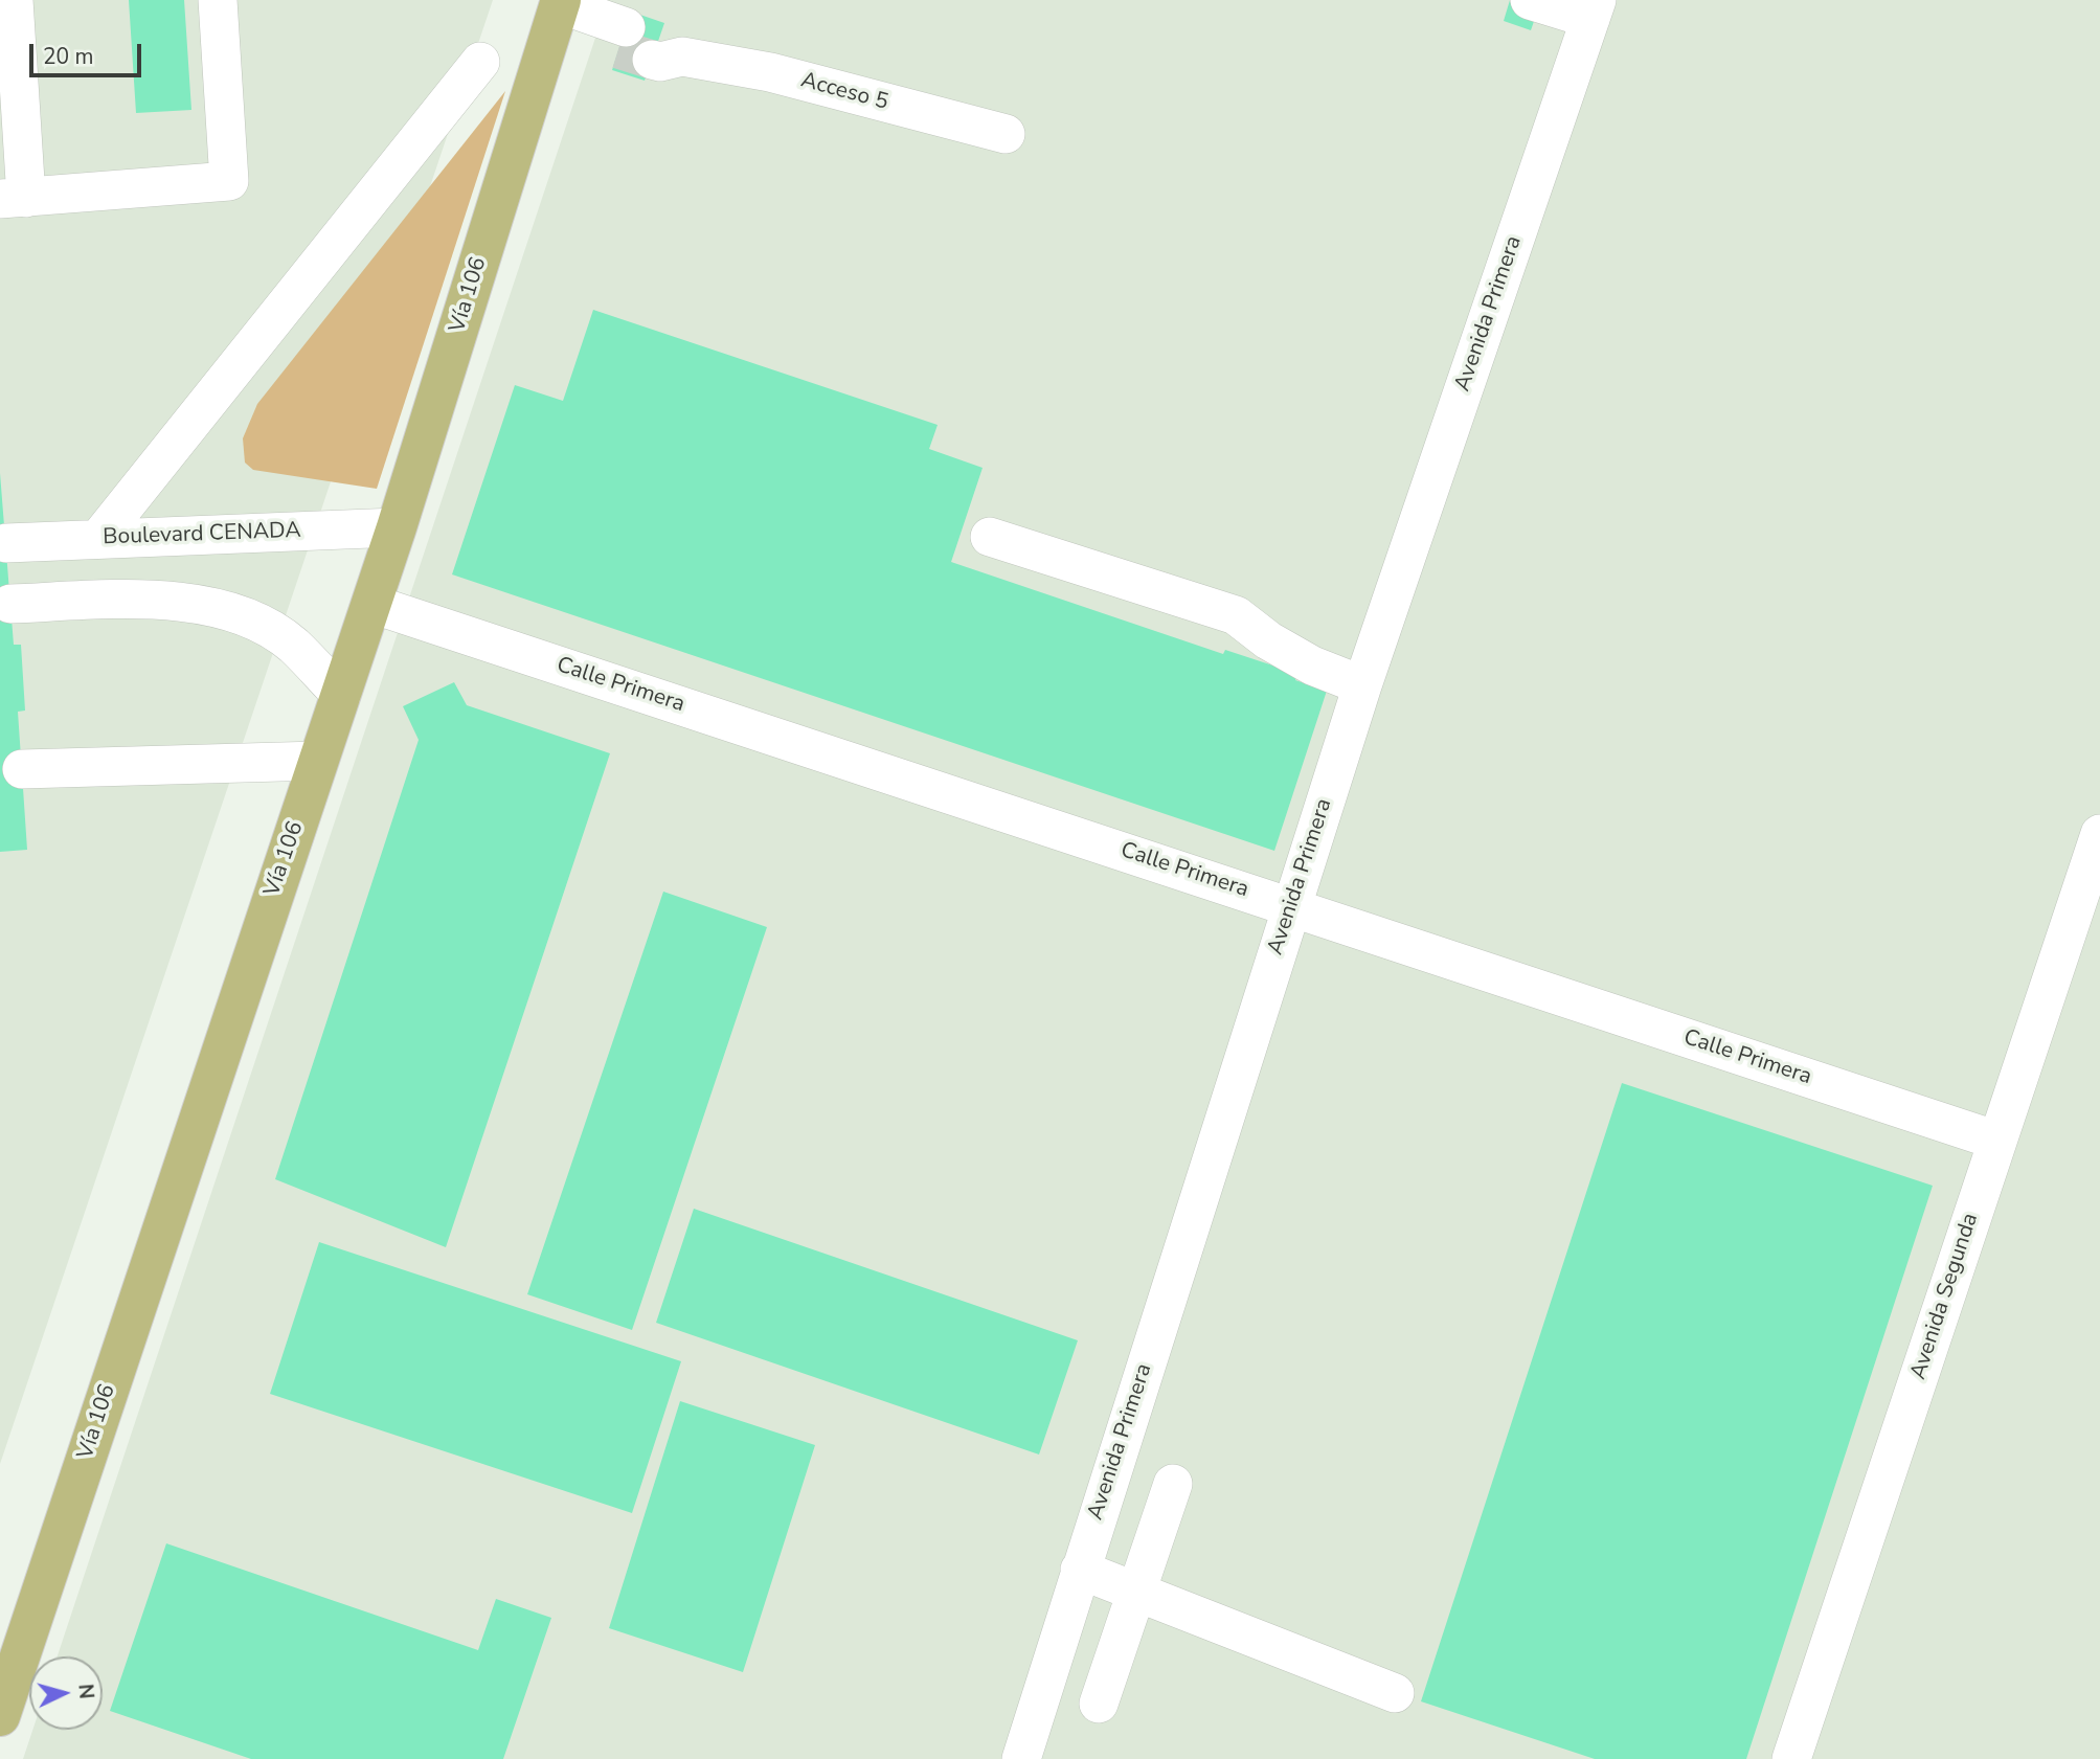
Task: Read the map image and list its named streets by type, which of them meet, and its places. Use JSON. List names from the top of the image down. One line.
{"streets":{"main road":["Vía 106"],"street":["Acceso 5","Avenida Primera","Boulevard CENADA","Calle Primera","Avenida Segunda"]},"crossings":[["Acceso 5","Vía 106"],["Vía 106","Boulevard CENADA"],["Vía 106","Calle Primera"],["Avenida Primera","Calle Primera"],["Calle Primera","Avenida Segunda"]],"scale_bar":"20 m","north":"right"}
